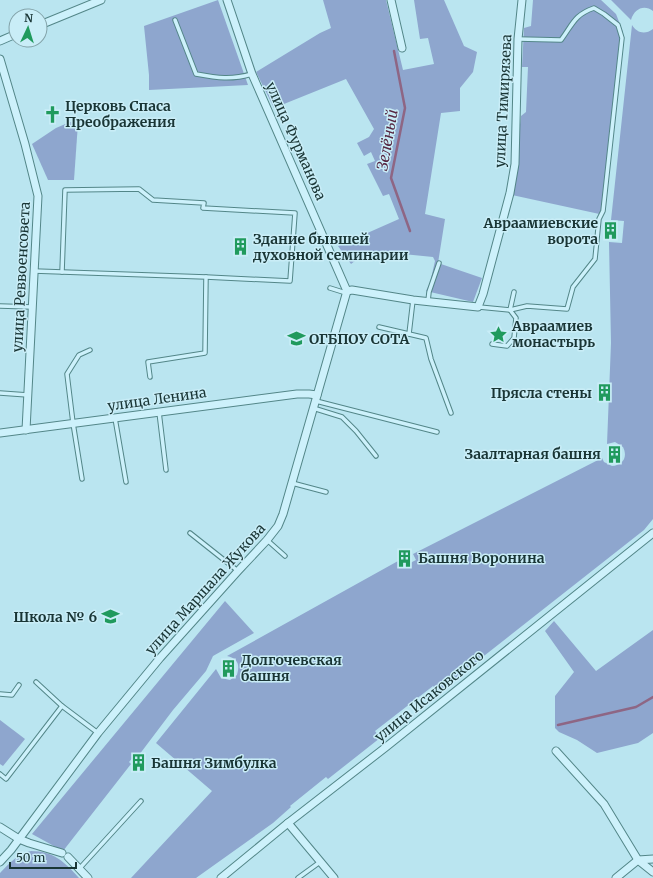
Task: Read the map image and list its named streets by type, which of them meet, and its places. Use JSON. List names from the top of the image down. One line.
{"streets":{"street":["улица Тимирязева","улица Фурманова","улица Реввоенсовета","улица Ленина","улица Маршала Жукова","улица Исаковского"]},"crossings":[["улица Фурманова","улица Маршала Жукова"],["улица Реввоенсовета","улица Ленина"],["улица Ленина","улица Маршала Жукова"]],"water":["Зелёный"],"places":{"church":["Церковь Спаса Преображения"],"building":["Авраамиевские ворота","Здание бывшей духовной семинарии","Прясла стены","Заалтарная башня","Башня Воронина","Долгочевская башня","Башня Зимбулка"],"place":["Авраамиев монастырь"],"school or university":["ОГБПОУ СОТА","Школа № 6"]},"scale_bar":"50 m","north":"top"}
